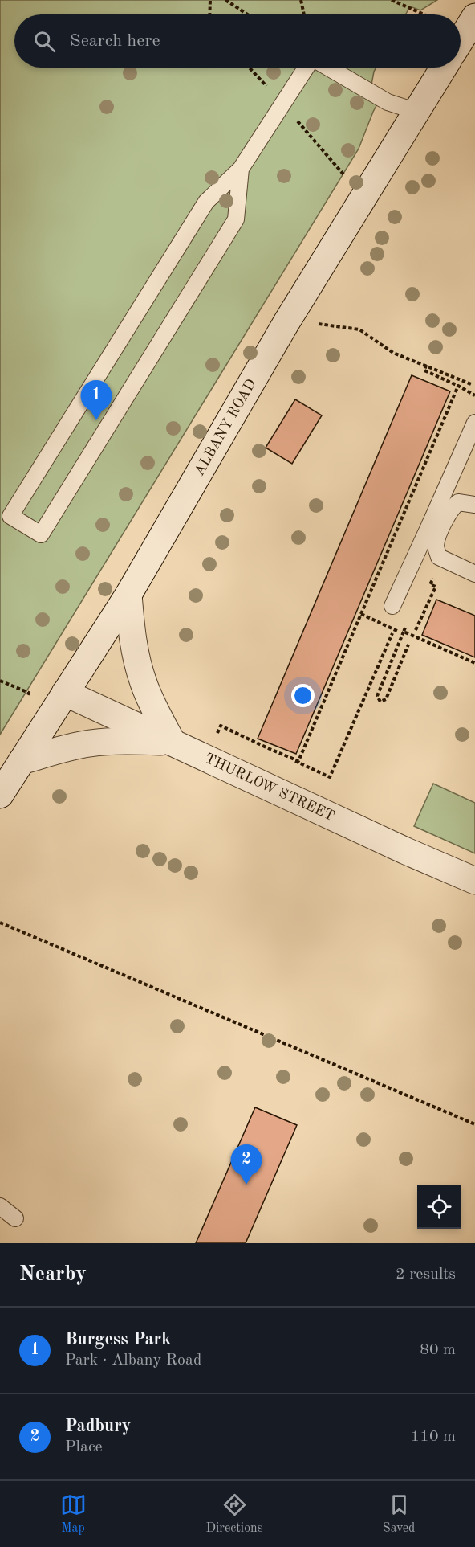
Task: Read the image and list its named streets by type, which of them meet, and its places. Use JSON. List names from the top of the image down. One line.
{"streets":{"main road":["ALBANY ROAD","THURLOW STREET"]},"crossings":[["ALBANY ROAD","THURLOW STREET"]],"page":{"search":"Search here","pins":["1","2"],"heading":["Nearby","2 results"],"list":[{"mark":"1","name":"Burgess Park","note":"Park · Albany Road","value":"80 m"},{"mark":"2","name":"Padbury","note":"Place","value":"110 m"}],"nav":["Map","Directions","Saved"]}}
